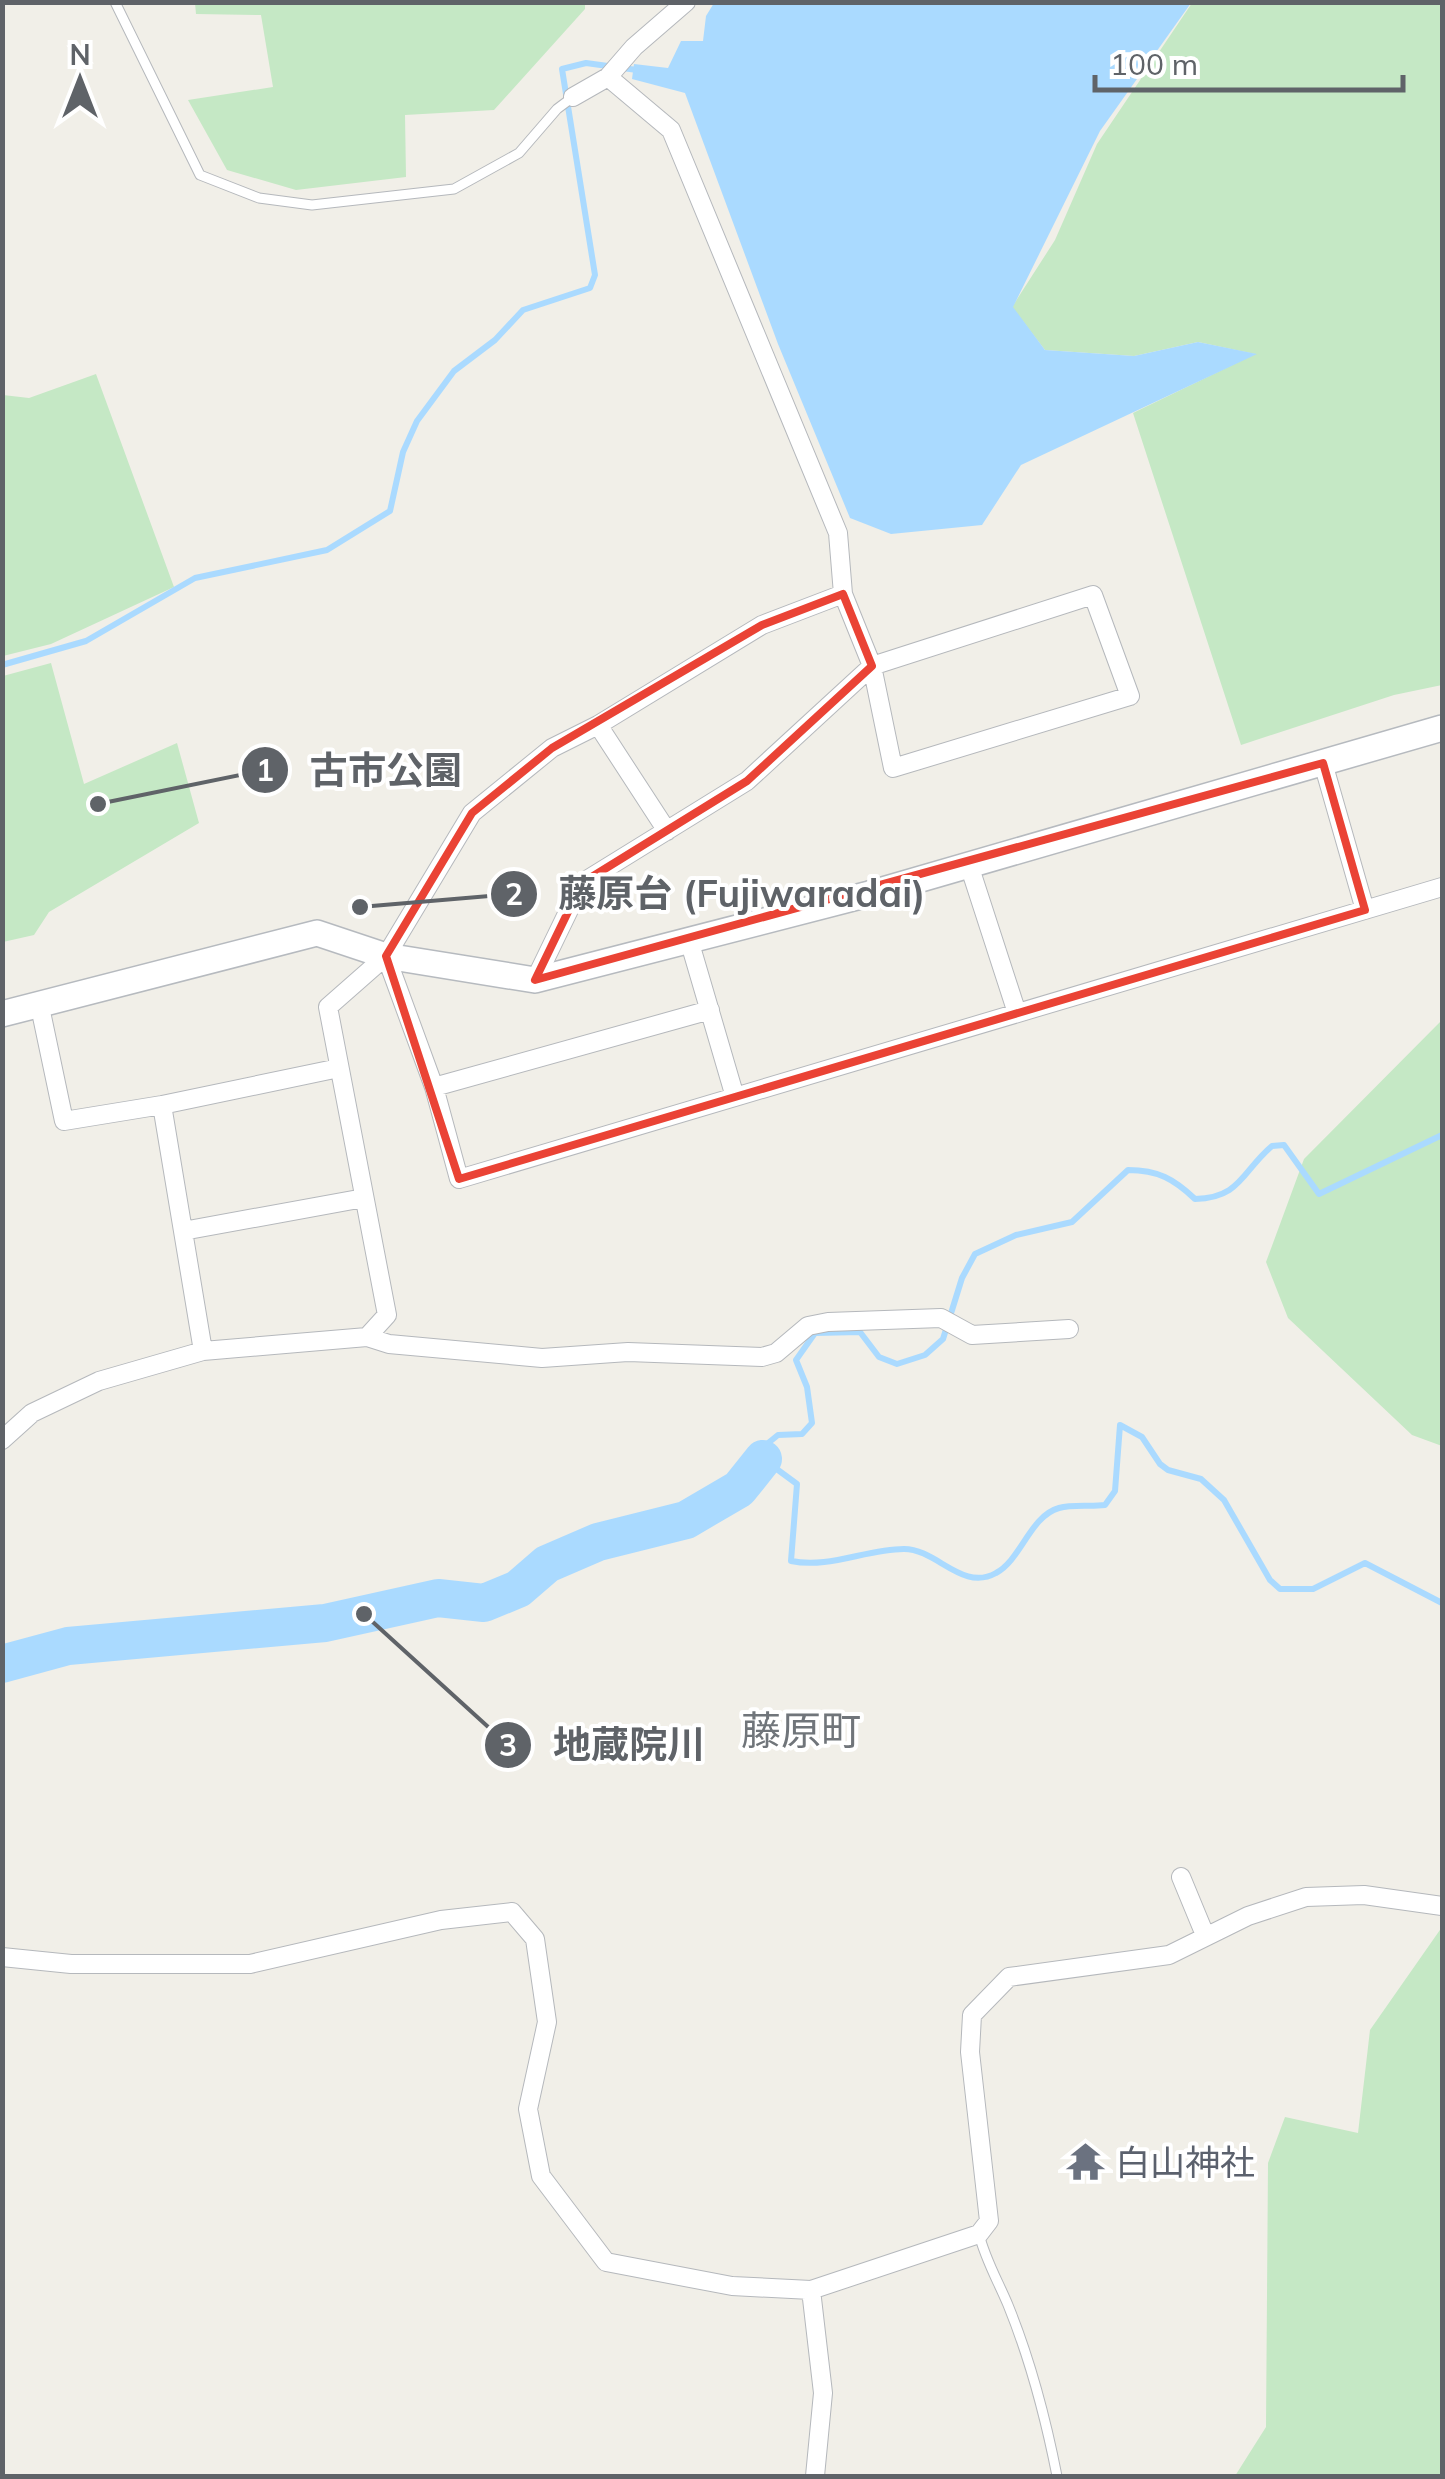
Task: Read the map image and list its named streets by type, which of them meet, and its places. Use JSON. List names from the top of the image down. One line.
{"districts":["藤原町"],"places":{"other":["古市公園","藤原台 (Fujiwaradai)","地蔵院川"],"temple":["白山神社"]},"scale_bar":"100 m","north":"top"}
